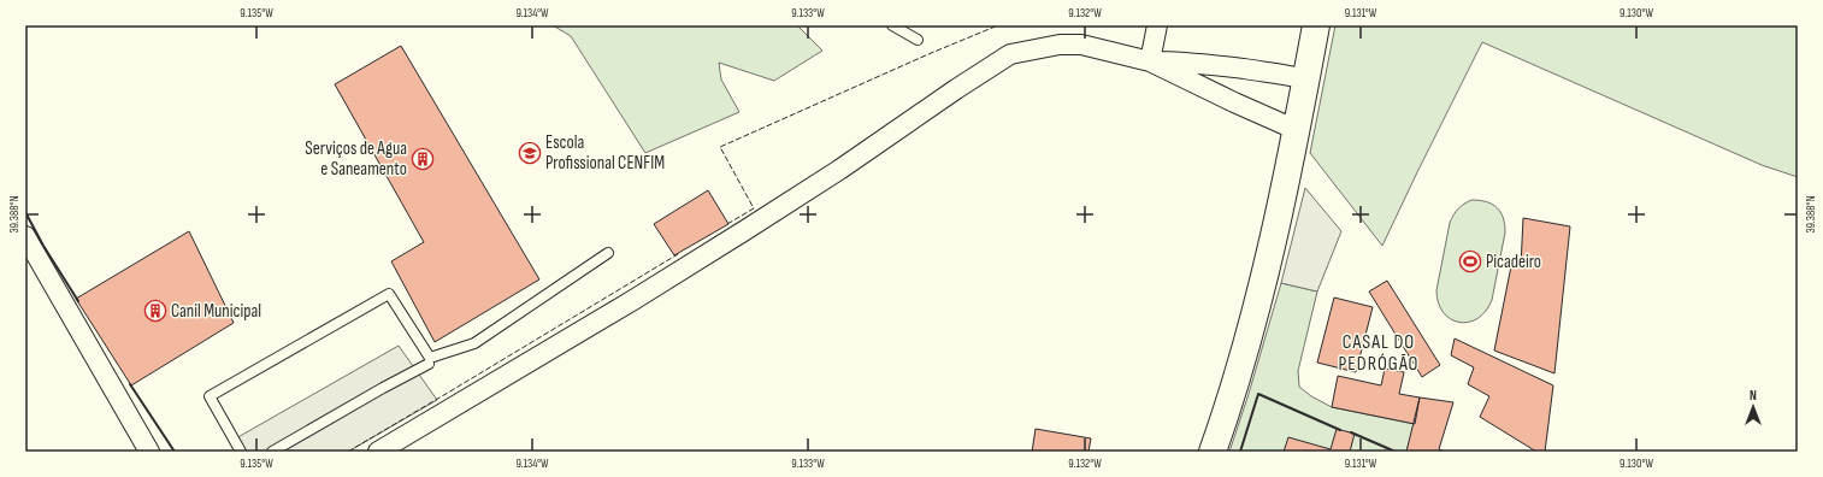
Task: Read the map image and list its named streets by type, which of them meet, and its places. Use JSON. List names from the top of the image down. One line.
{"districts":["CASAL DO PEDRÓGÃO"],"places":{"school or university":["Escola Profissional CENFIM"],"building":["Serviços de Agua e Saneamento","Canil Municipal"],"sports":["Picadeiro"]},"north":"top","coordinates":["9.135°W","9.134°W","9.133°W","9.132°W","9.131°W","9.130°W","39.388°N"]}
